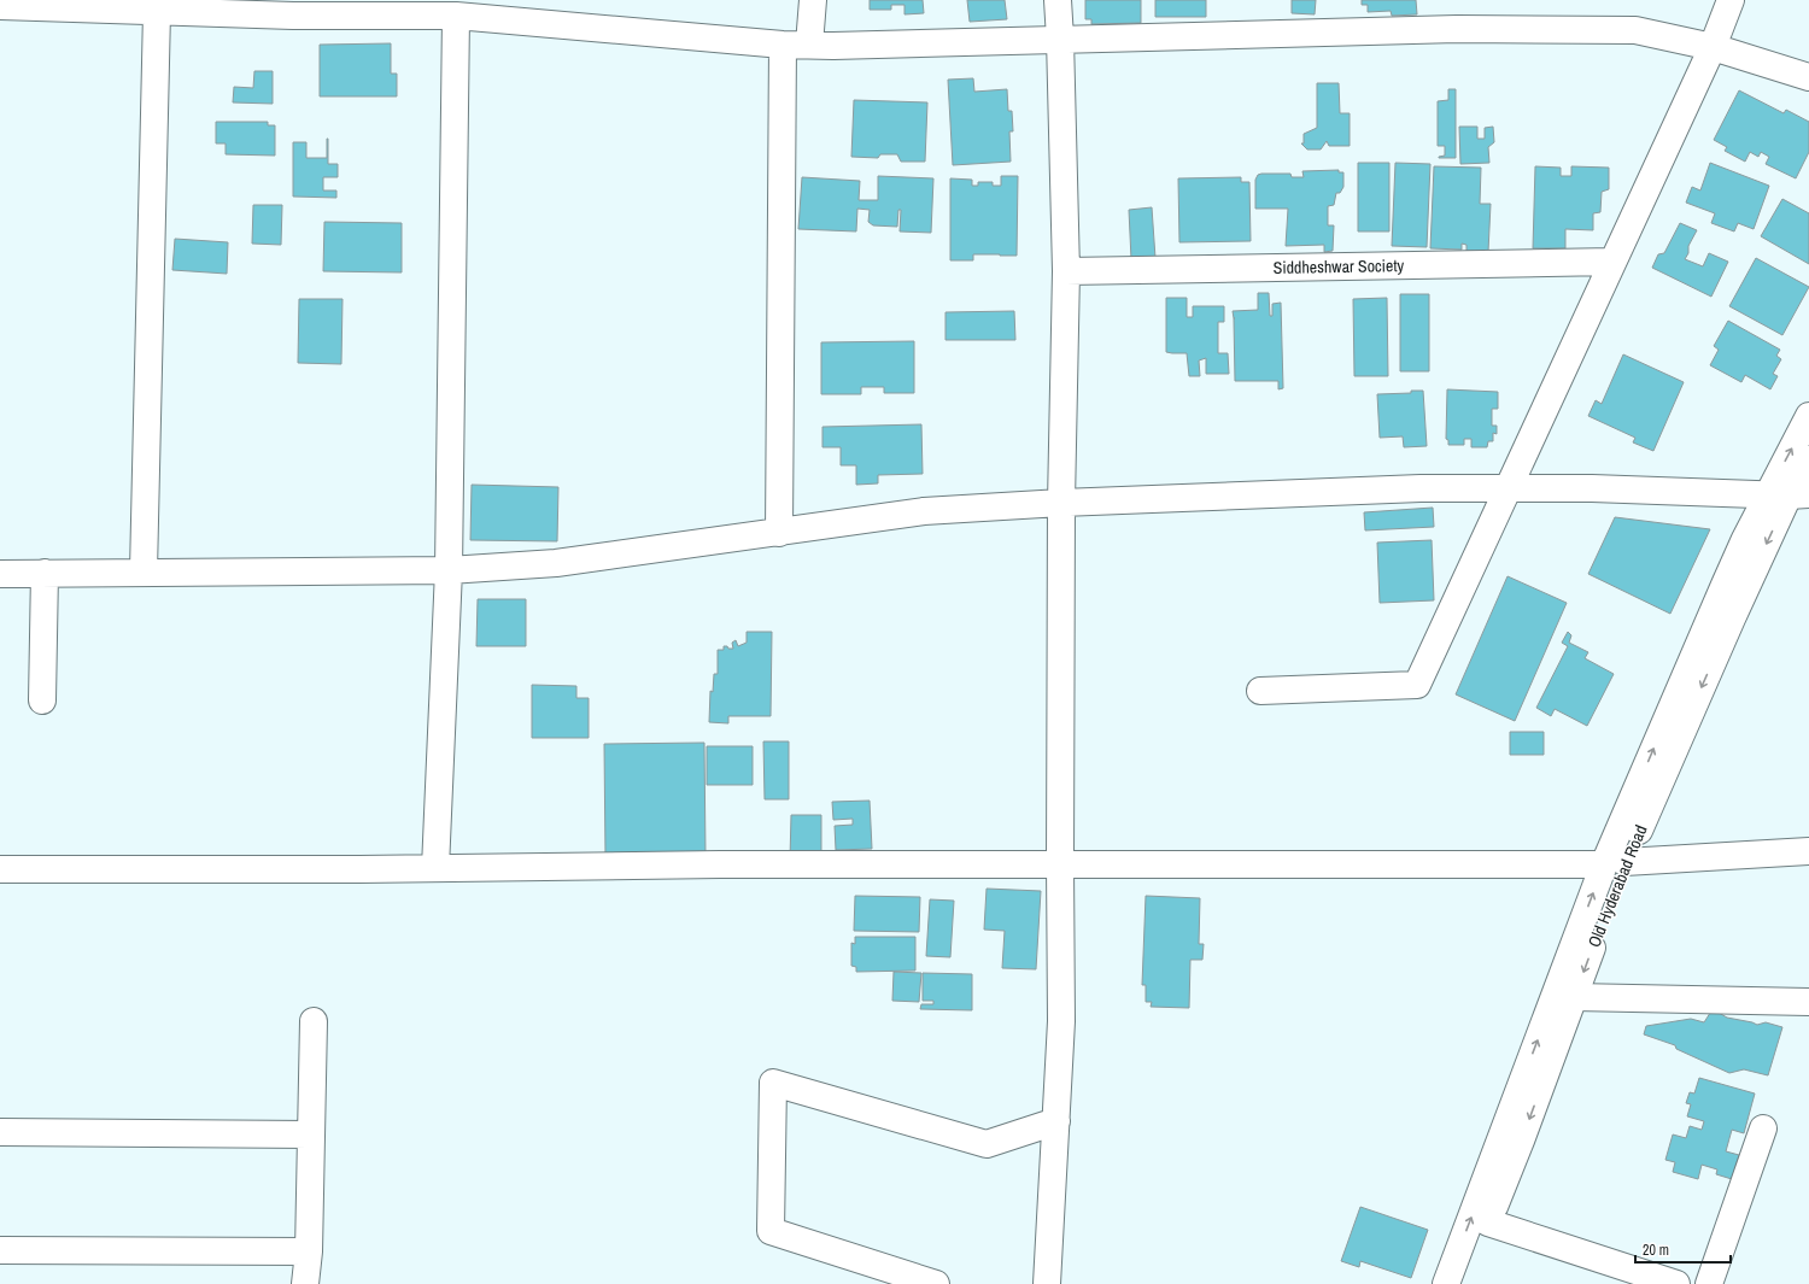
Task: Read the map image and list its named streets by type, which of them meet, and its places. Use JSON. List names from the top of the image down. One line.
{"streets":{"street":["Siddheshwar Society","Old Hyderabad Road"]},"scale_bar":"20 m"}
